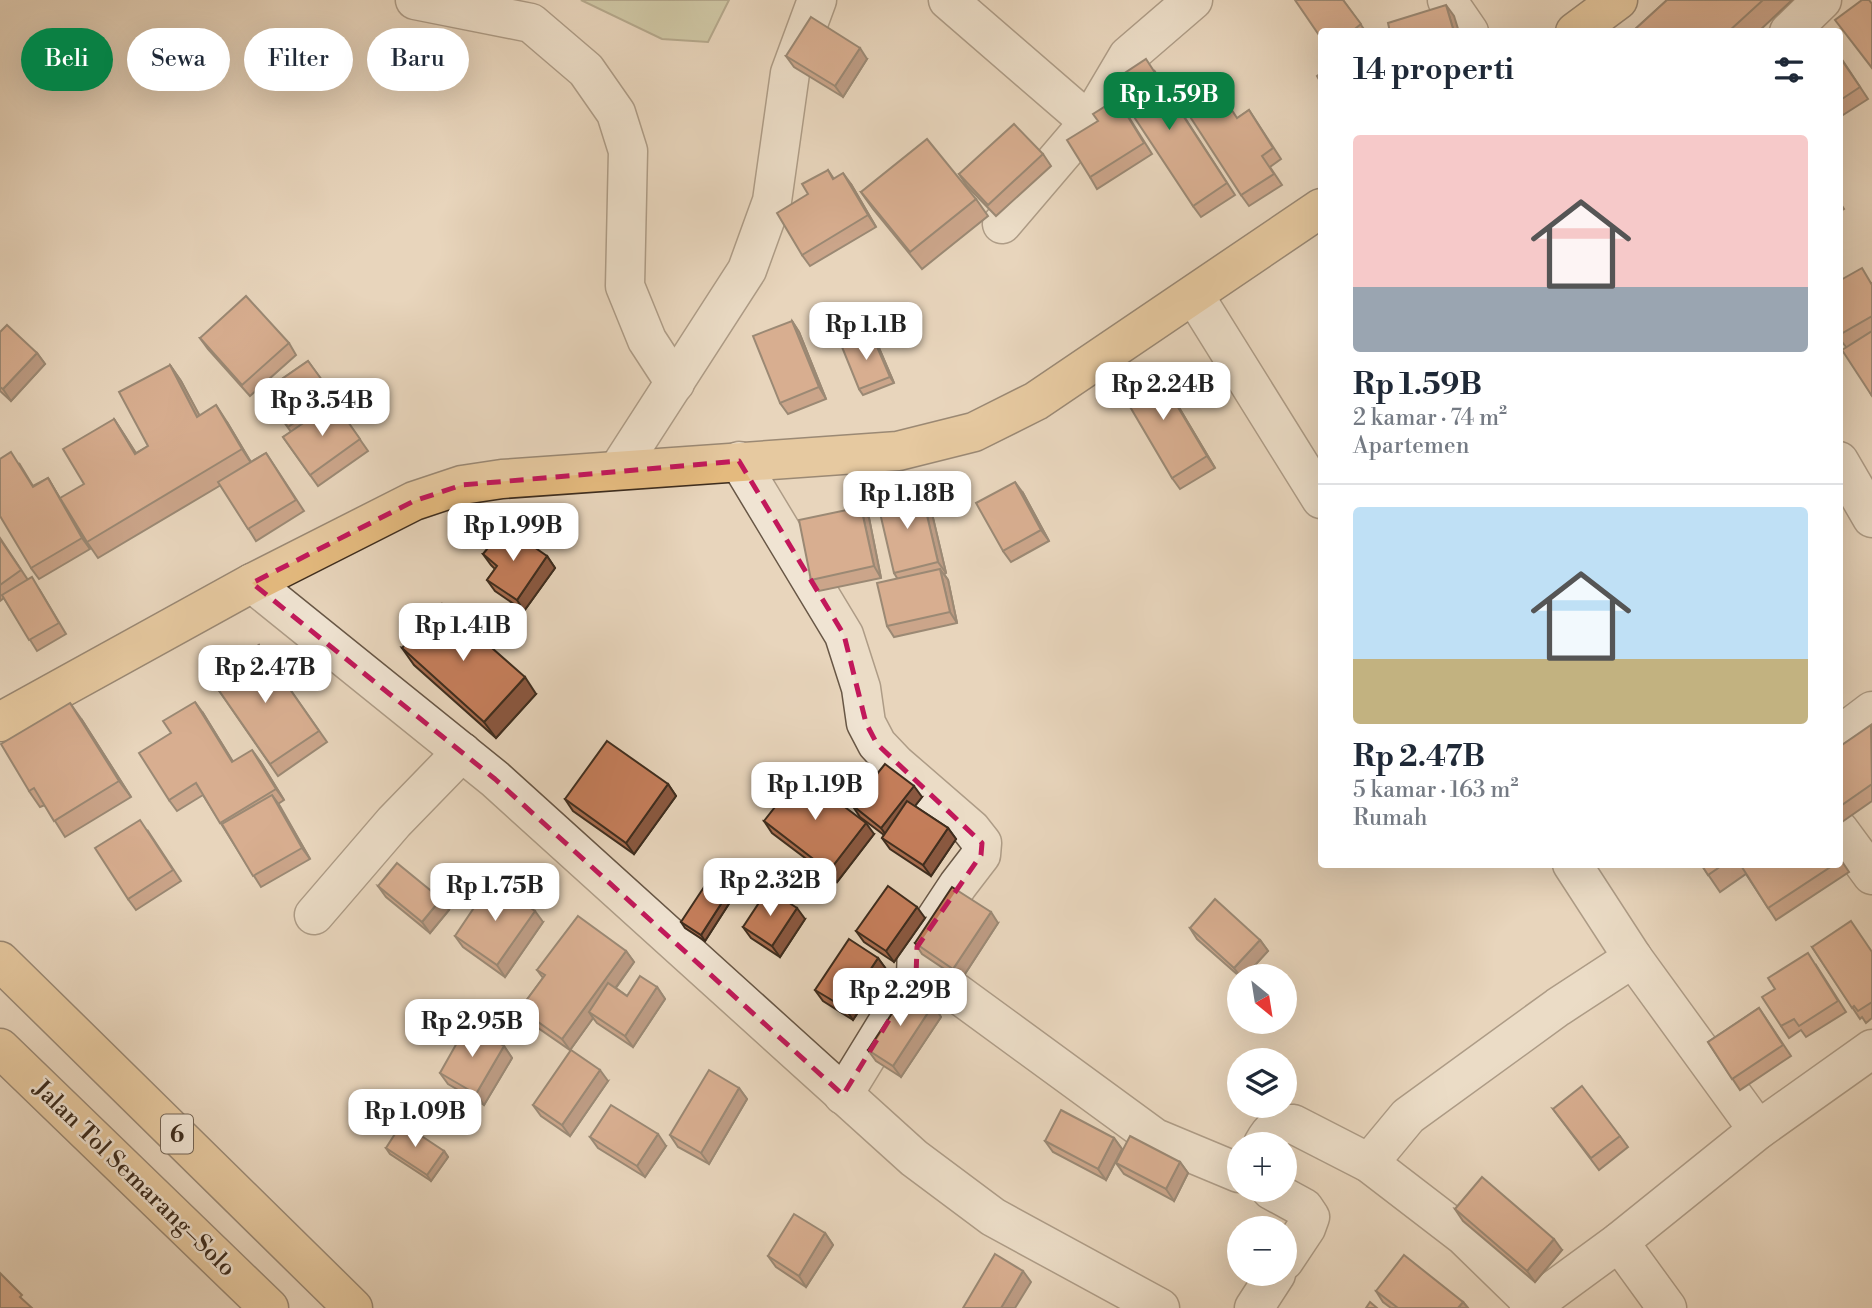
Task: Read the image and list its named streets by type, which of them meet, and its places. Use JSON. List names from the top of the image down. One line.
{"streets":{"main road":["6","Jalan Tol Semarang–Solo"]},"north":"bottom right","page":{"chip":["Beli","Sewa","Filter","Baru"],"heading":"14 properti","price":["Rp 1.59B","Rp 1.1B","Rp 2.24B","Rp 3.54B","Rp 1.18B","Rp 1.99B","Rp 1.41B","Rp 2.47B","Rp 1.19B","Rp 2.32B","Rp 1.75B","Rp 2.29B","Rp 2.95B","Rp 1.09B"],"list":[{"name":"Rp 1.59B","note":"2 kamar · 74 m² · Apartemen"},{"name":"Rp 2.47B","note":"5 kamar · 163 m² · Rumah"}],"map_buttons":["+","−"]}}
